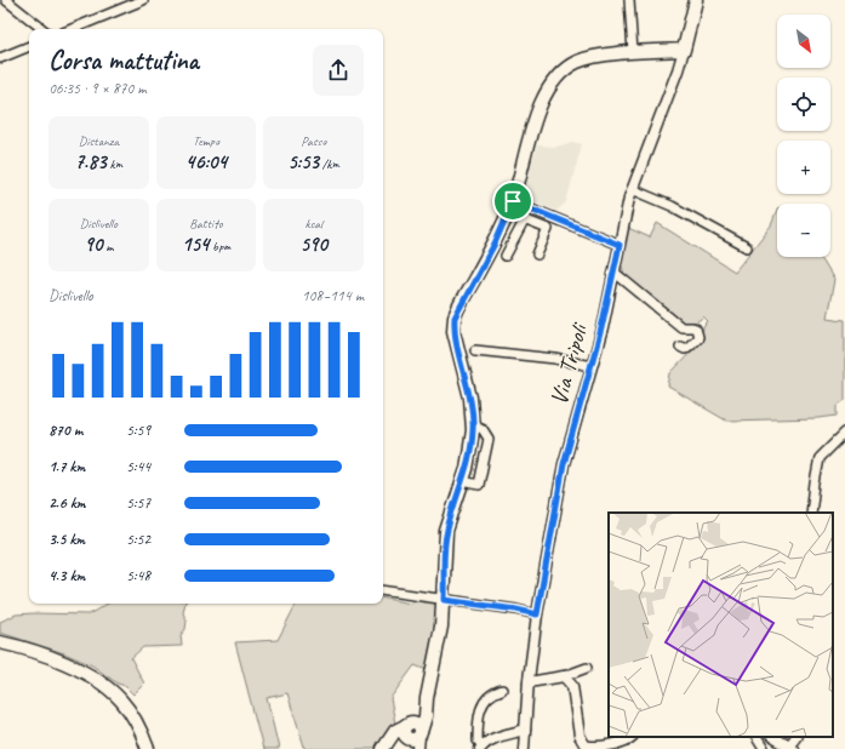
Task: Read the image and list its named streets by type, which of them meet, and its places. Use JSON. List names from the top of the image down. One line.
{"streets":{"main road":["Via Tripoli"]},"north":"bottom right","page":{"map_buttons":["+","−"],"heading":["Corsa mattutina","06:35 · 9 × 870 m"],"stats":[["Distanza","7.83 km"],["Tempo","46:04"],["Passo","5:53 /km"],["Dislivello","90 m"],["Battito","154 bpm"],["kcal","590"]],"chart":["Dislivello","108–114 m"],"list":[{"name":"870 m","note":"5:59"},{"name":"1.7 km","note":"5:44"},{"name":"2.6 km","note":"5:57"},{"name":"3.5 km","note":"5:52"},{"name":"4.3 km","note":"5:48"}]}}
